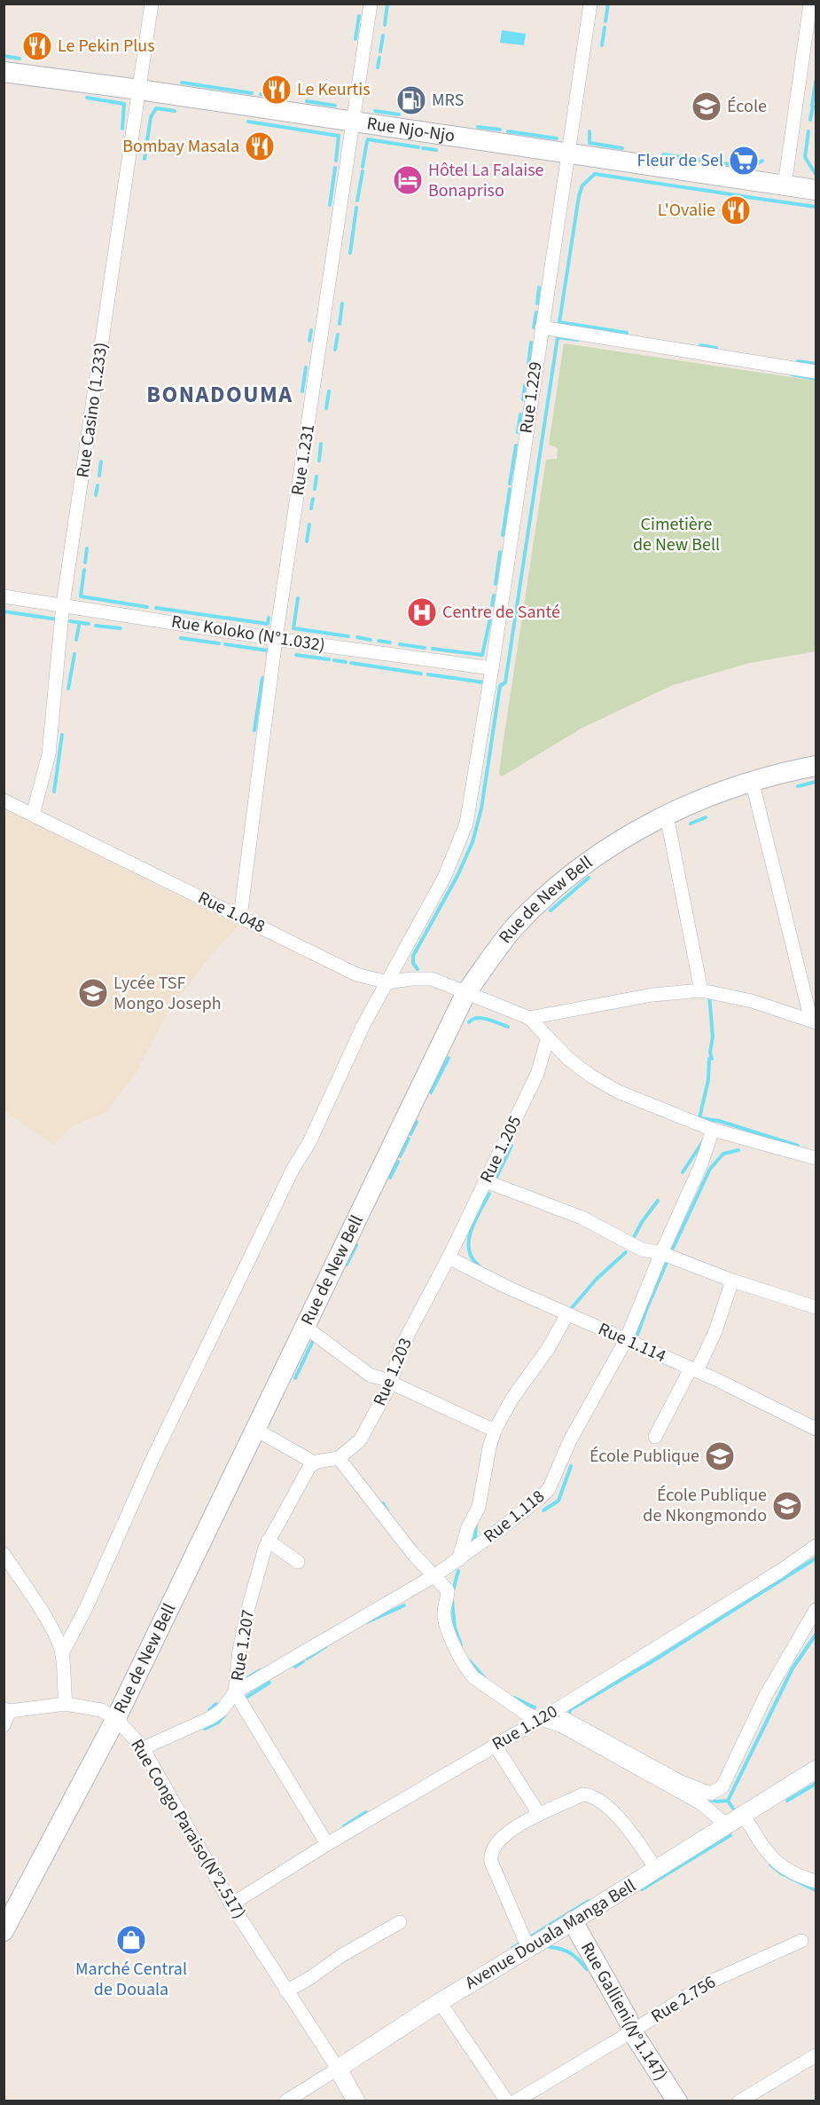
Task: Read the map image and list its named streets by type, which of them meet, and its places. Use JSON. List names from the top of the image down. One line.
{"streets":{"main road":["Rue Njo-Njo","Rue de New Bell","Rue Gallieni(N°1.147)"],"street":["Rue 1.229","Rue Casino (1.233)","Rue 1.231","Rue Koloko (N°1.032)","Rue 1.048","Rue 1.205","Rue 1.114","Rue 1.203","Rue 1.118","Rue 1.207","Rue 1.120","Rue Congo Paraiso(N°2.517)","Avenue Douala Manga Bell","Rue 2.756"]},"crossings":[["Rue Njo-Njo","Rue 1.229"],["Rue Njo-Njo","Rue Casino (1.233)"],["Rue Njo-Njo","Rue 1.231"],["Rue 1.229","Rue Koloko (N°1.032)"],["Rue 1.229","Rue 1.048"],["Rue Casino (1.233)","Rue Koloko (N°1.032)"],["Rue Casino (1.233)","Rue 1.048"],["Rue 1.231","Rue Koloko (N°1.032)"],["Rue 1.231","Rue 1.048"],["Rue de New Bell","Rue 1.048"],["Rue de New Bell","Rue Congo Paraiso(N°2.517)"],["Rue 1.205","Rue 1.114"],["Rue 1.205","Rue 1.203"],["Rue 1.114","Rue 1.203"],["Rue 1.114","Rue 1.118"],["Rue 1.118","Rue 1.207"],["Rue 1.118","Rue Congo Paraiso(N°2.517)"],["Rue 1.207","Rue 1.120"],["Rue 1.120","Rue Congo Paraiso(N°2.517)"],["Rue Congo Paraiso(N°2.517)","Avenue Douala Manga Bell"],["Avenue Douala Manga Bell","Rue Gallieni(N°1.147)"],["Rue 2.756","Rue Gallieni(N°1.147)"]],"districts":["BONADOUMA"],"parks":["Cimetière de New Bell"],"places":{"restaurant":["Le Pekin Plus","Le Keurtis","Bombay Masala","L'Ovalie"],"fuel station":["MRS"],"school or university":["École","Lycée TSF Mongo Joseph","École Publique","École Publique de Nkongmondo"],"supermarket":["Fleur de Sel"],"hotel":["Hôtel La Falaise Bonapriso"],"hospital":["Centre de Santé"],"shop":["Marché Central de Douala"]}}
